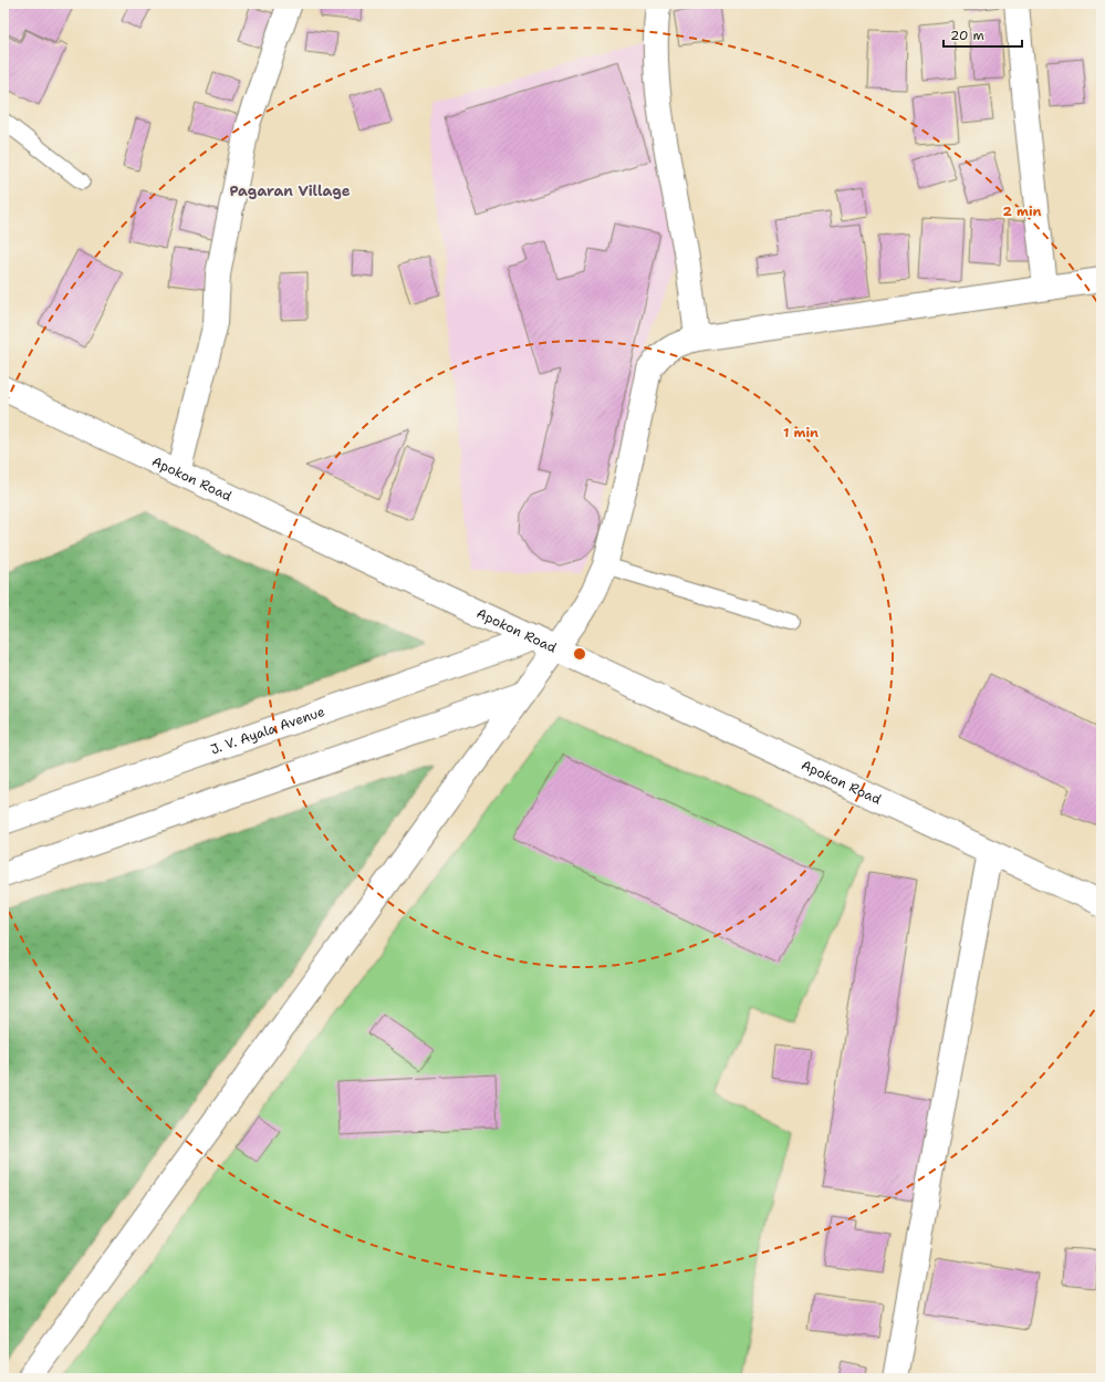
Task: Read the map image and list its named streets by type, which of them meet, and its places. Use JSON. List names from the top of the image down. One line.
{"streets":{"main road":["Apokon Road","J. V. Ayala Avenue"]},"crossings":[["Apokon Road","J. V. Ayala Avenue"]],"districts":["Pagaran Village"],"scale_bar":"20 m","rings":["2 min","1 min"]}
